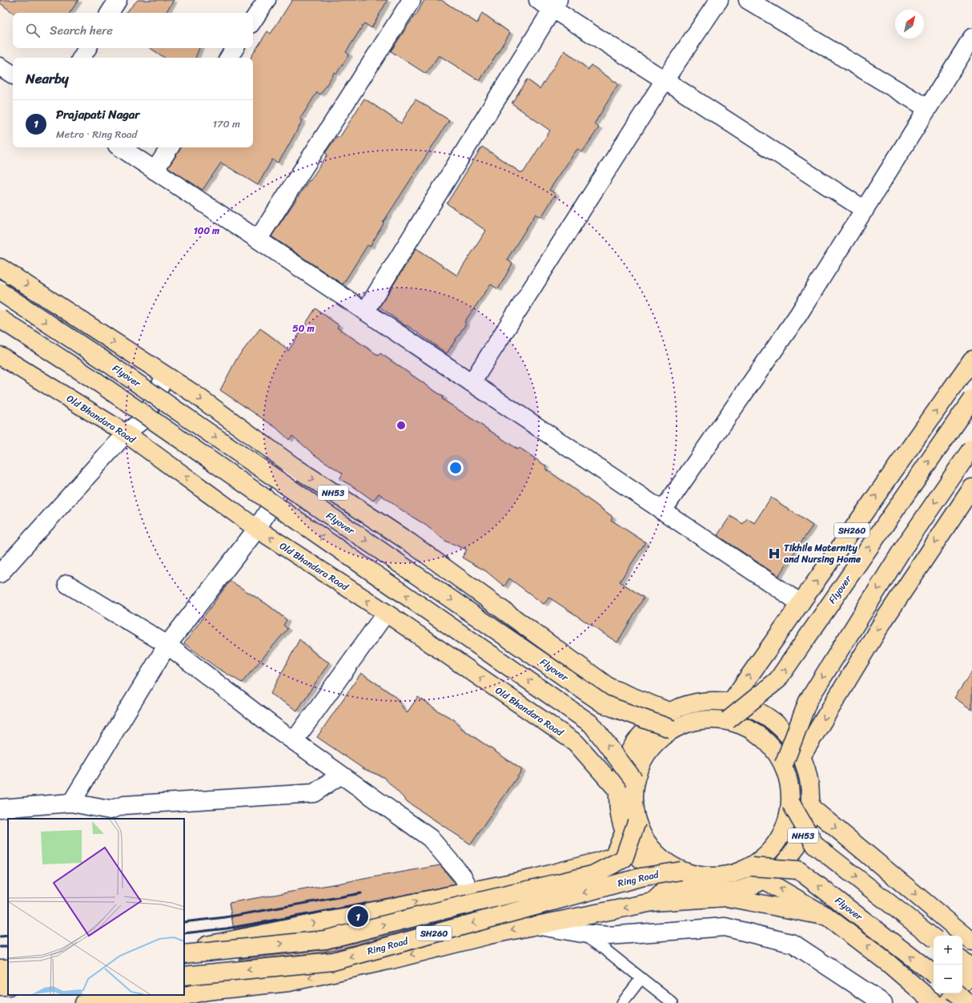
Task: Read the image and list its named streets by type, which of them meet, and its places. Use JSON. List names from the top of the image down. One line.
{"streets":{"main road":["Flyover","Old Bhandara Road","NH53","SH260","Ring Road"]},"crossings":[["Flyover","NH53"],["Flyover","Ring Road"],["Old Bhandara Road","NH53"],["NH53","SH260"],["NH53","Ring Road"]],"places":{"hospital":["Tikhile Maternity and Nursing Home"]},"north":"top right","page":{"search":"Search here","heading":"Nearby","list":[{"mark":"1","name":"Prajapati Nagar","note":"Metro · Ring Road","value":"170 m"}],"pins":"1","map_buttons":["+","−"]},"rings":["100 m","50 m"]}
